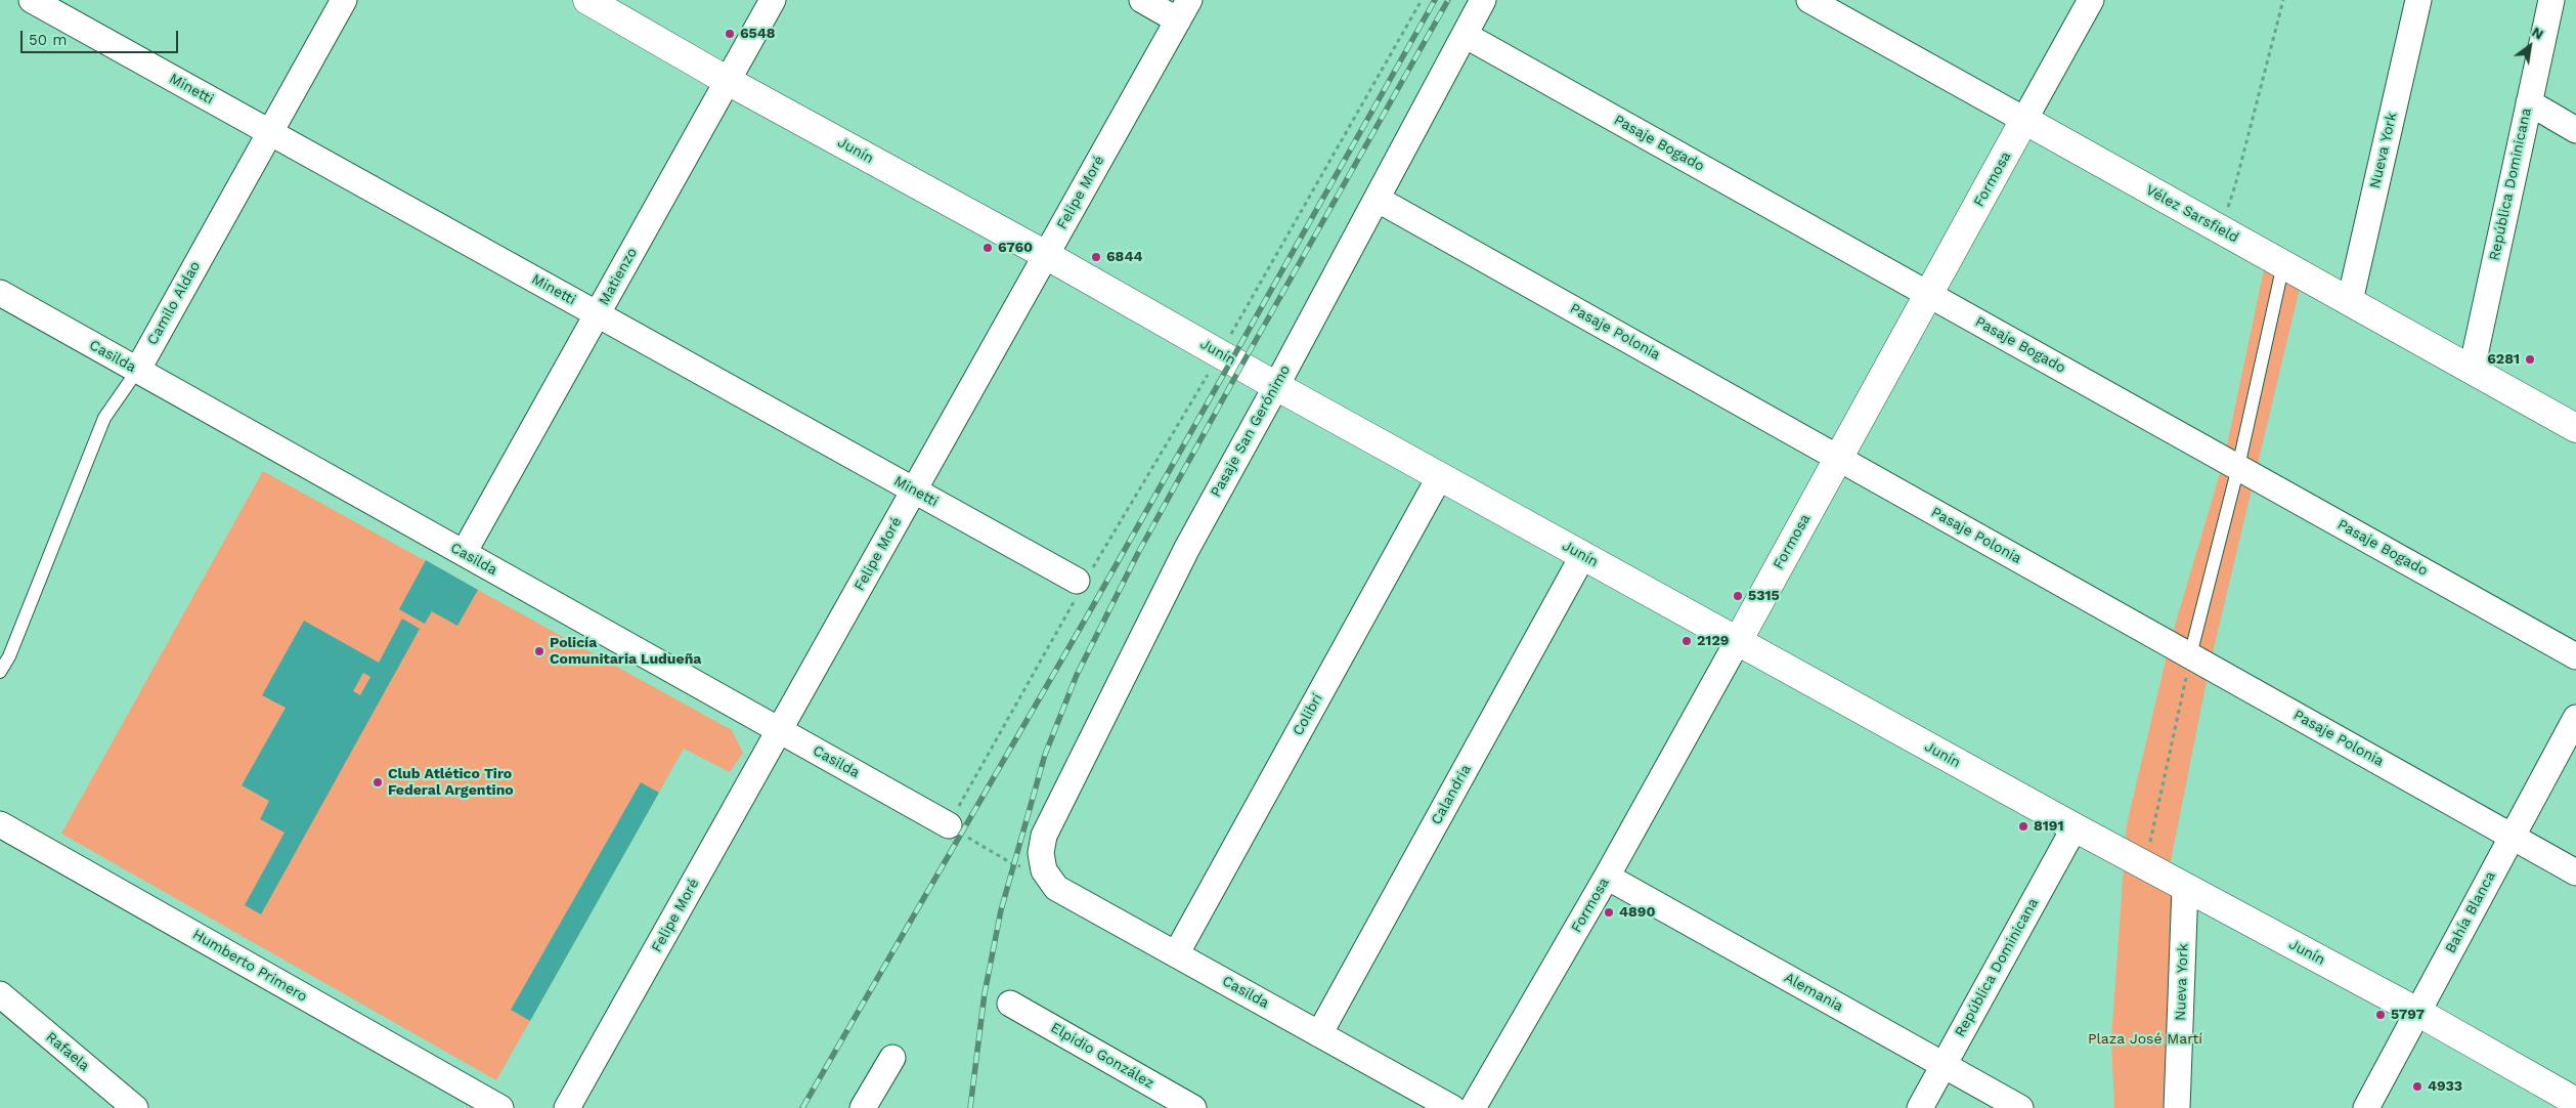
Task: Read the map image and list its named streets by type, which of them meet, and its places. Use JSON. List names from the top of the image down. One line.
{"streets":{"main road":["Junín","Formosa","Vélez Sarsfield"],"street":["Minetti","Pasaje Bogado","Nueva York","República Dominicana","Felipe Moré","Matienzo","Camilo Aldao","Pasaje Polonia","Casilda","Pasaje San Gerónimo","Colibrí","Calandria","Bahía Blanca","Humberto Primero","Alemania","Rafaela","Elpidio González"]},"crossings":[["Minetti","Felipe Moré"],["Minetti","Matienzo"],["Minetti","Camilo Aldao"],["Pasaje Bogado","Formosa"],["Pasaje Bogado","Pasaje San Gerónimo"],["Junín","Nueva York"],["Junín","Formosa"],["Junín","República Dominicana"],["Junín","Felipe Moré"],["Junín","Matienzo"],["Junín","Pasaje San Gerónimo"],["Junín","Colibrí"],["Junín","Calandria"],["Junín","Bahía Blanca"],["Nueva York","Vélez Sarsfield"],["Formosa","Vélez Sarsfield"],["Formosa","Pasaje Polonia"],["Formosa","Alemania"],["República Dominicana","Vélez Sarsfield"],["República Dominicana","Alemania"],["Felipe Moré","Casilda"],["Matienzo","Casilda"],["Camilo Aldao","Casilda"],["Pasaje Polonia","Pasaje San Gerónimo"],["Pasaje Polonia","Bahía Blanca"],["Casilda","Pasaje San Gerónimo"],["Casilda","Colibrí"],["Casilda","Calandria"]],"parks":["Plaza José Martí"],"places":["6548","6760","6844","6281","5315","2129","Policía Comunitaria Ludueña","Club Atlético Tiro Federal Argentino","8191","4890","5797","4933"],"scale_bar":"50 m","north":"top right"}
